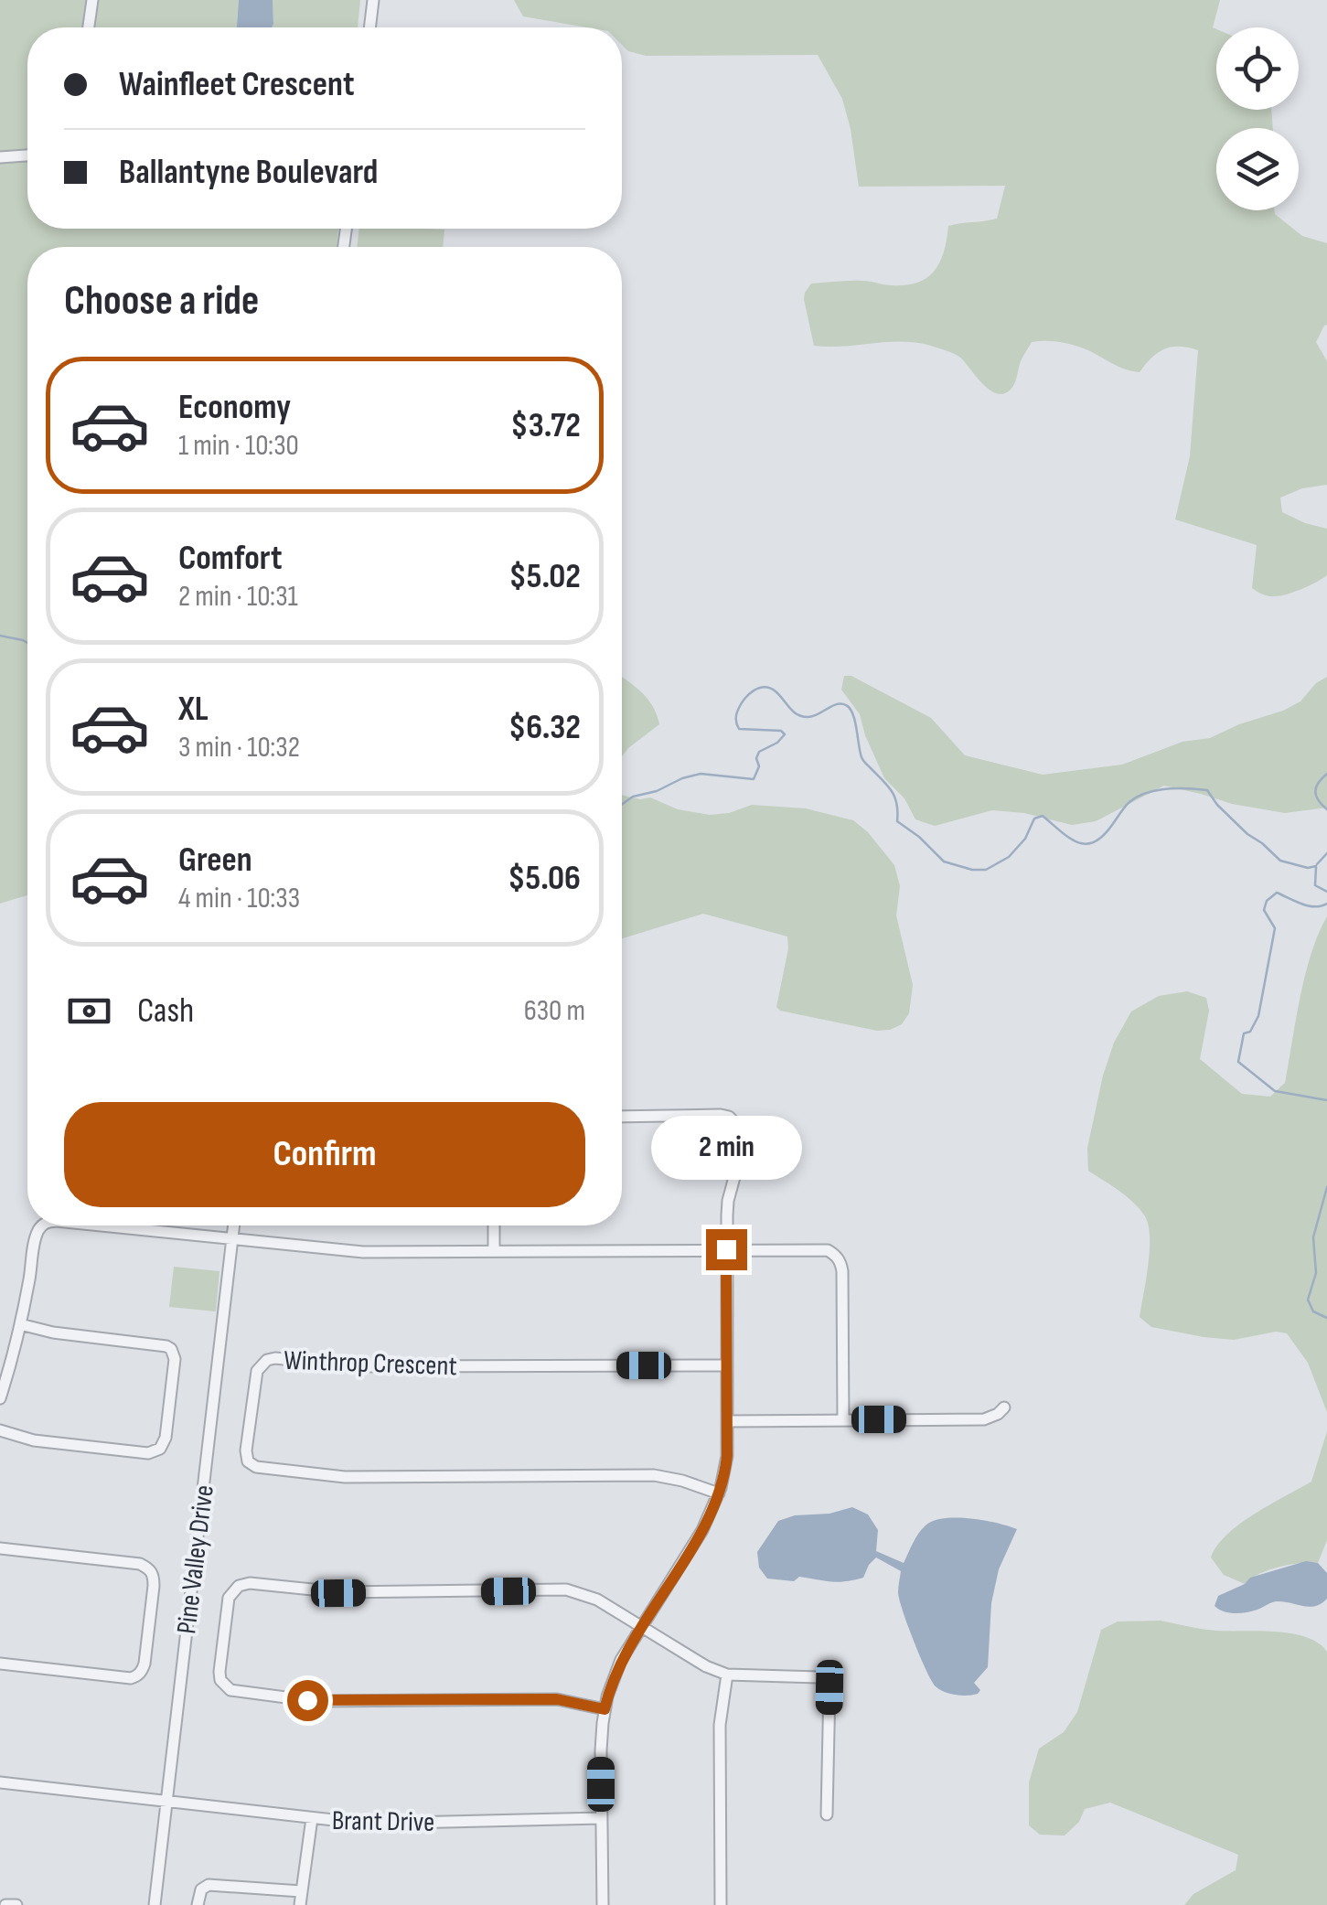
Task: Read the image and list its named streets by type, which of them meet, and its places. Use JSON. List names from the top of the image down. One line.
{"streets":{"street":["Winthrop Crescent","Pine Valley Drive","Brant Drive"]},"crossings":[["Pine Valley Drive","Brant Drive"]],"page":{"banner":["Wainfleet Crescent","Ballantyne Boulevard"],"heading":"Choose a ride","list":[{"name":"Economy","note":"1 min · 10:30","value":"$3.72"},{"name":"Comfort","note":"2 min · 10:31","value":"$5.02"},{"name":"XL","note":"3 min · 10:32","value":"$6.32"},{"name":"Green","note":"4 min · 10:33","value":"$5.06"}],"pay":["Cash","630 m"],"buttons":"Confirm","bubble":"2 min"}}
